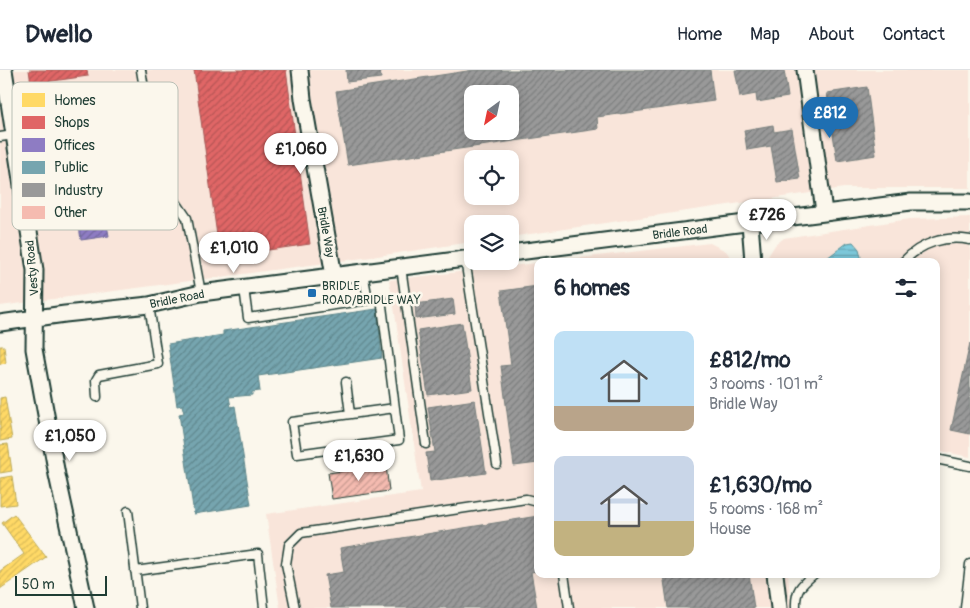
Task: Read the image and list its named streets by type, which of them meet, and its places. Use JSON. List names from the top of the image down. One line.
{"streets":{"street":["Bridle Way","Bridle Road","Vesty Road"]},"crossings":[["Bridle Way","Bridle Road"],["Bridle Road","Vesty Road"]],"places":{"transit":["BRIDLE ROAD/BRIDLE WAY"]},"legend":["Homes","Shops","Offices","Public","Industry","Other"],"scale_bar":"50 m","north":"bottom left","page":{"header":"Dwello","nav":["Home","Map","About","Contact"],"price":["£812","£1,060","£726","£1,010","£1,050","£1,630"],"heading":"6 homes","list":[{"name":"£812/mo","note":"3 rooms · 101 m² · Bridle Way"},{"name":"£1,630/mo","note":"5 rooms · 168 m² · House"}],"scale":"50 m"}}
